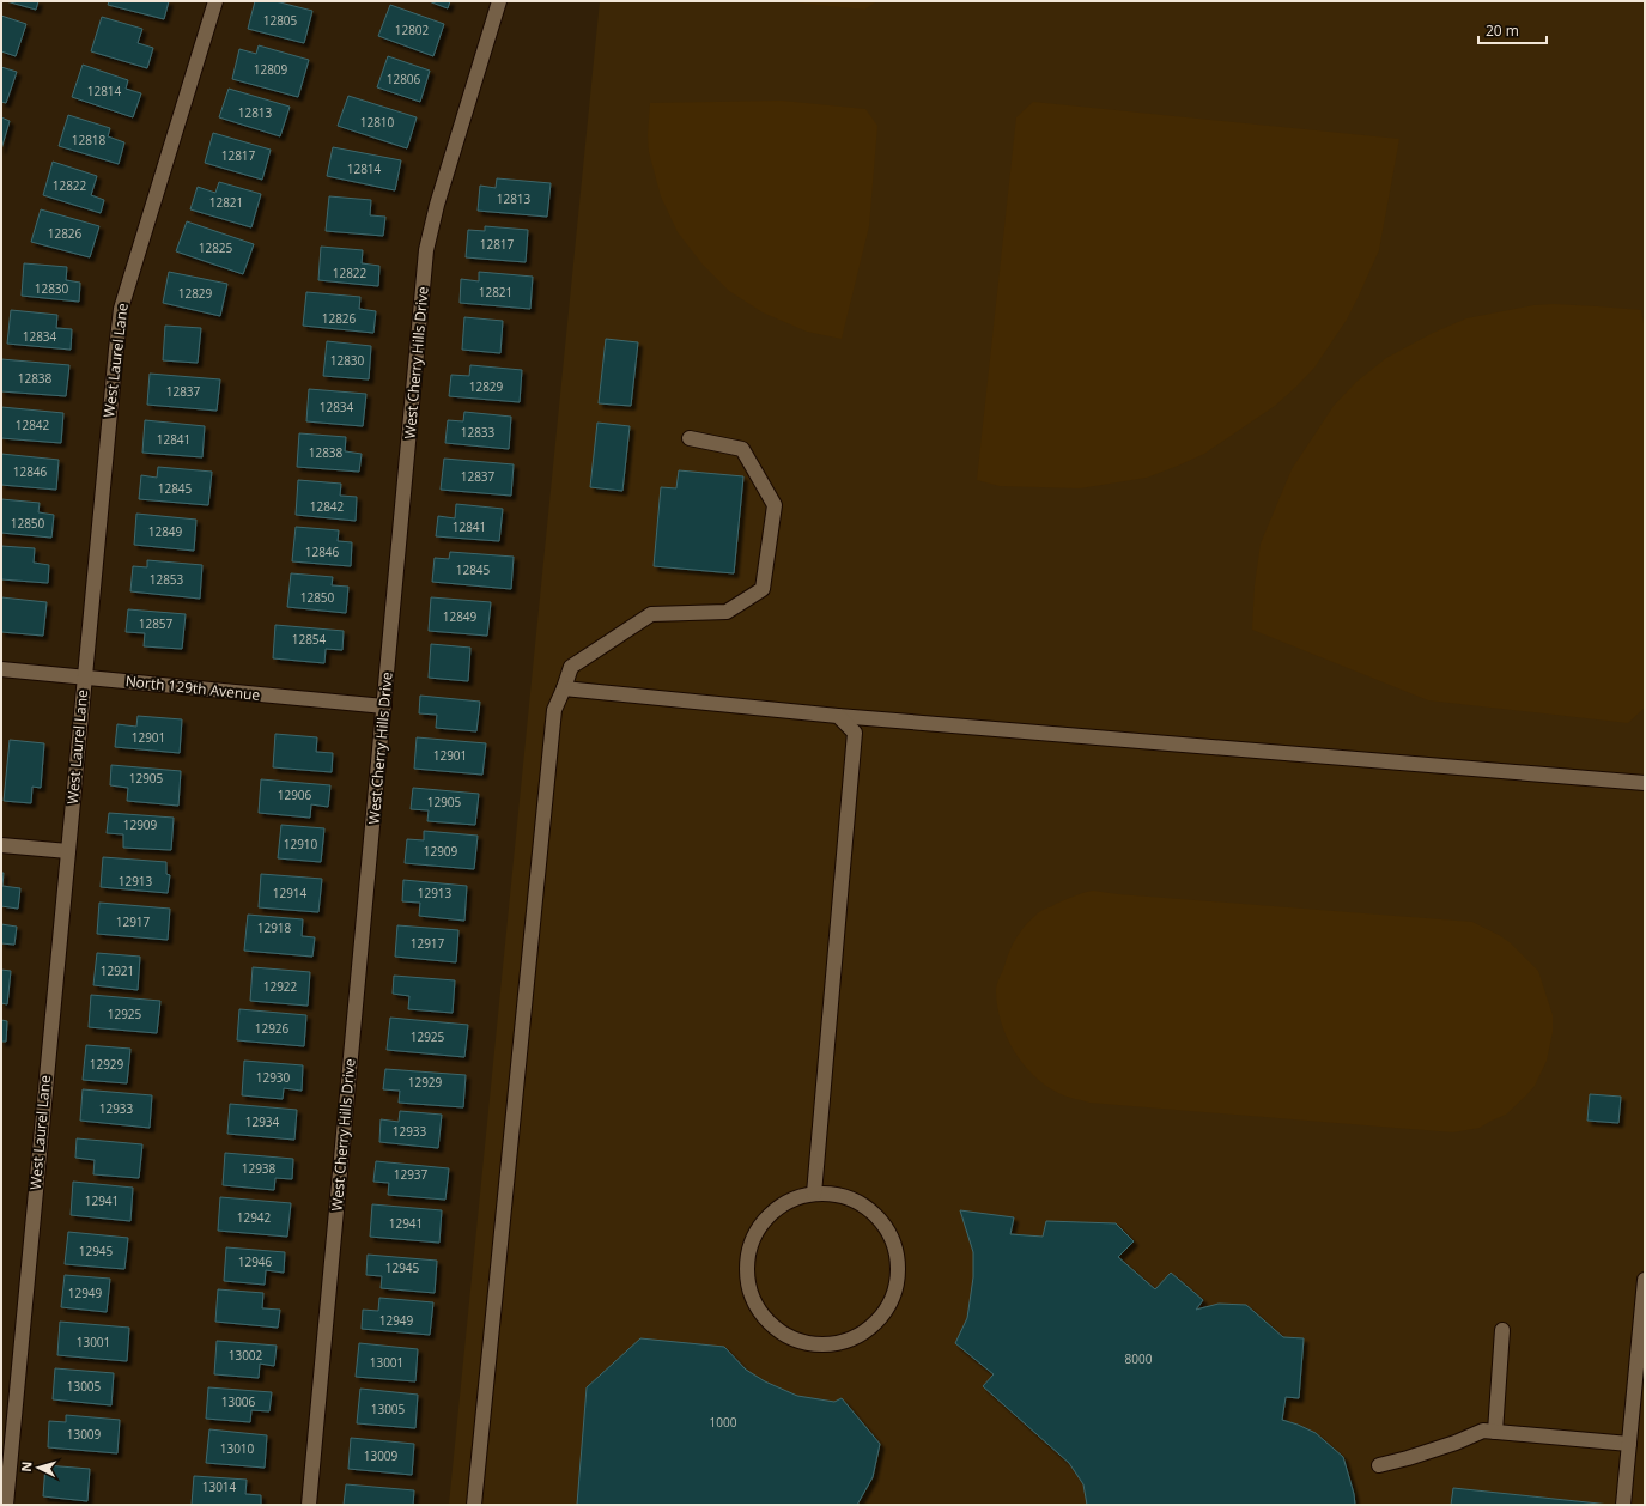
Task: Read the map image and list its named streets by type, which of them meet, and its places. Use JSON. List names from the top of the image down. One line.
{"streets":{"street":["West Laurel Lane","West Cherry Hills Drive","North 129th Avenue"]},"crossings":[["West Laurel Lane","North 129th Avenue"],["West Cherry Hills Drive","North 129th Avenue"]],"house_numbers":["12805","12802","12809","12806","12814","12813","12810","12818","12817","12814","12822","12813","12821","12826","12817","12825","12822","12830","12821","12829","12826","12834","12830","12838","12829","12837","12834","12842","12833","12841","12838","12846","12837","12845","12842","12850","12841","12849","12846","12845","12853","12850","12849","12857","12854","12901","12901","12905","12906","12905","12909","12910","12909","12913","12914","12913","12917","12918","12917","12921","12922","12925","12926","12925","12929","12930","12929","12933","12934","12933","12938","12937","12941","12942","12941","12945","12946","12945","12949","12949","13001","13002","8000","13001","13005","13006","13005","1000","13009","13010","13009","13014"],"scale_bar":"20 m","north":"left"}
